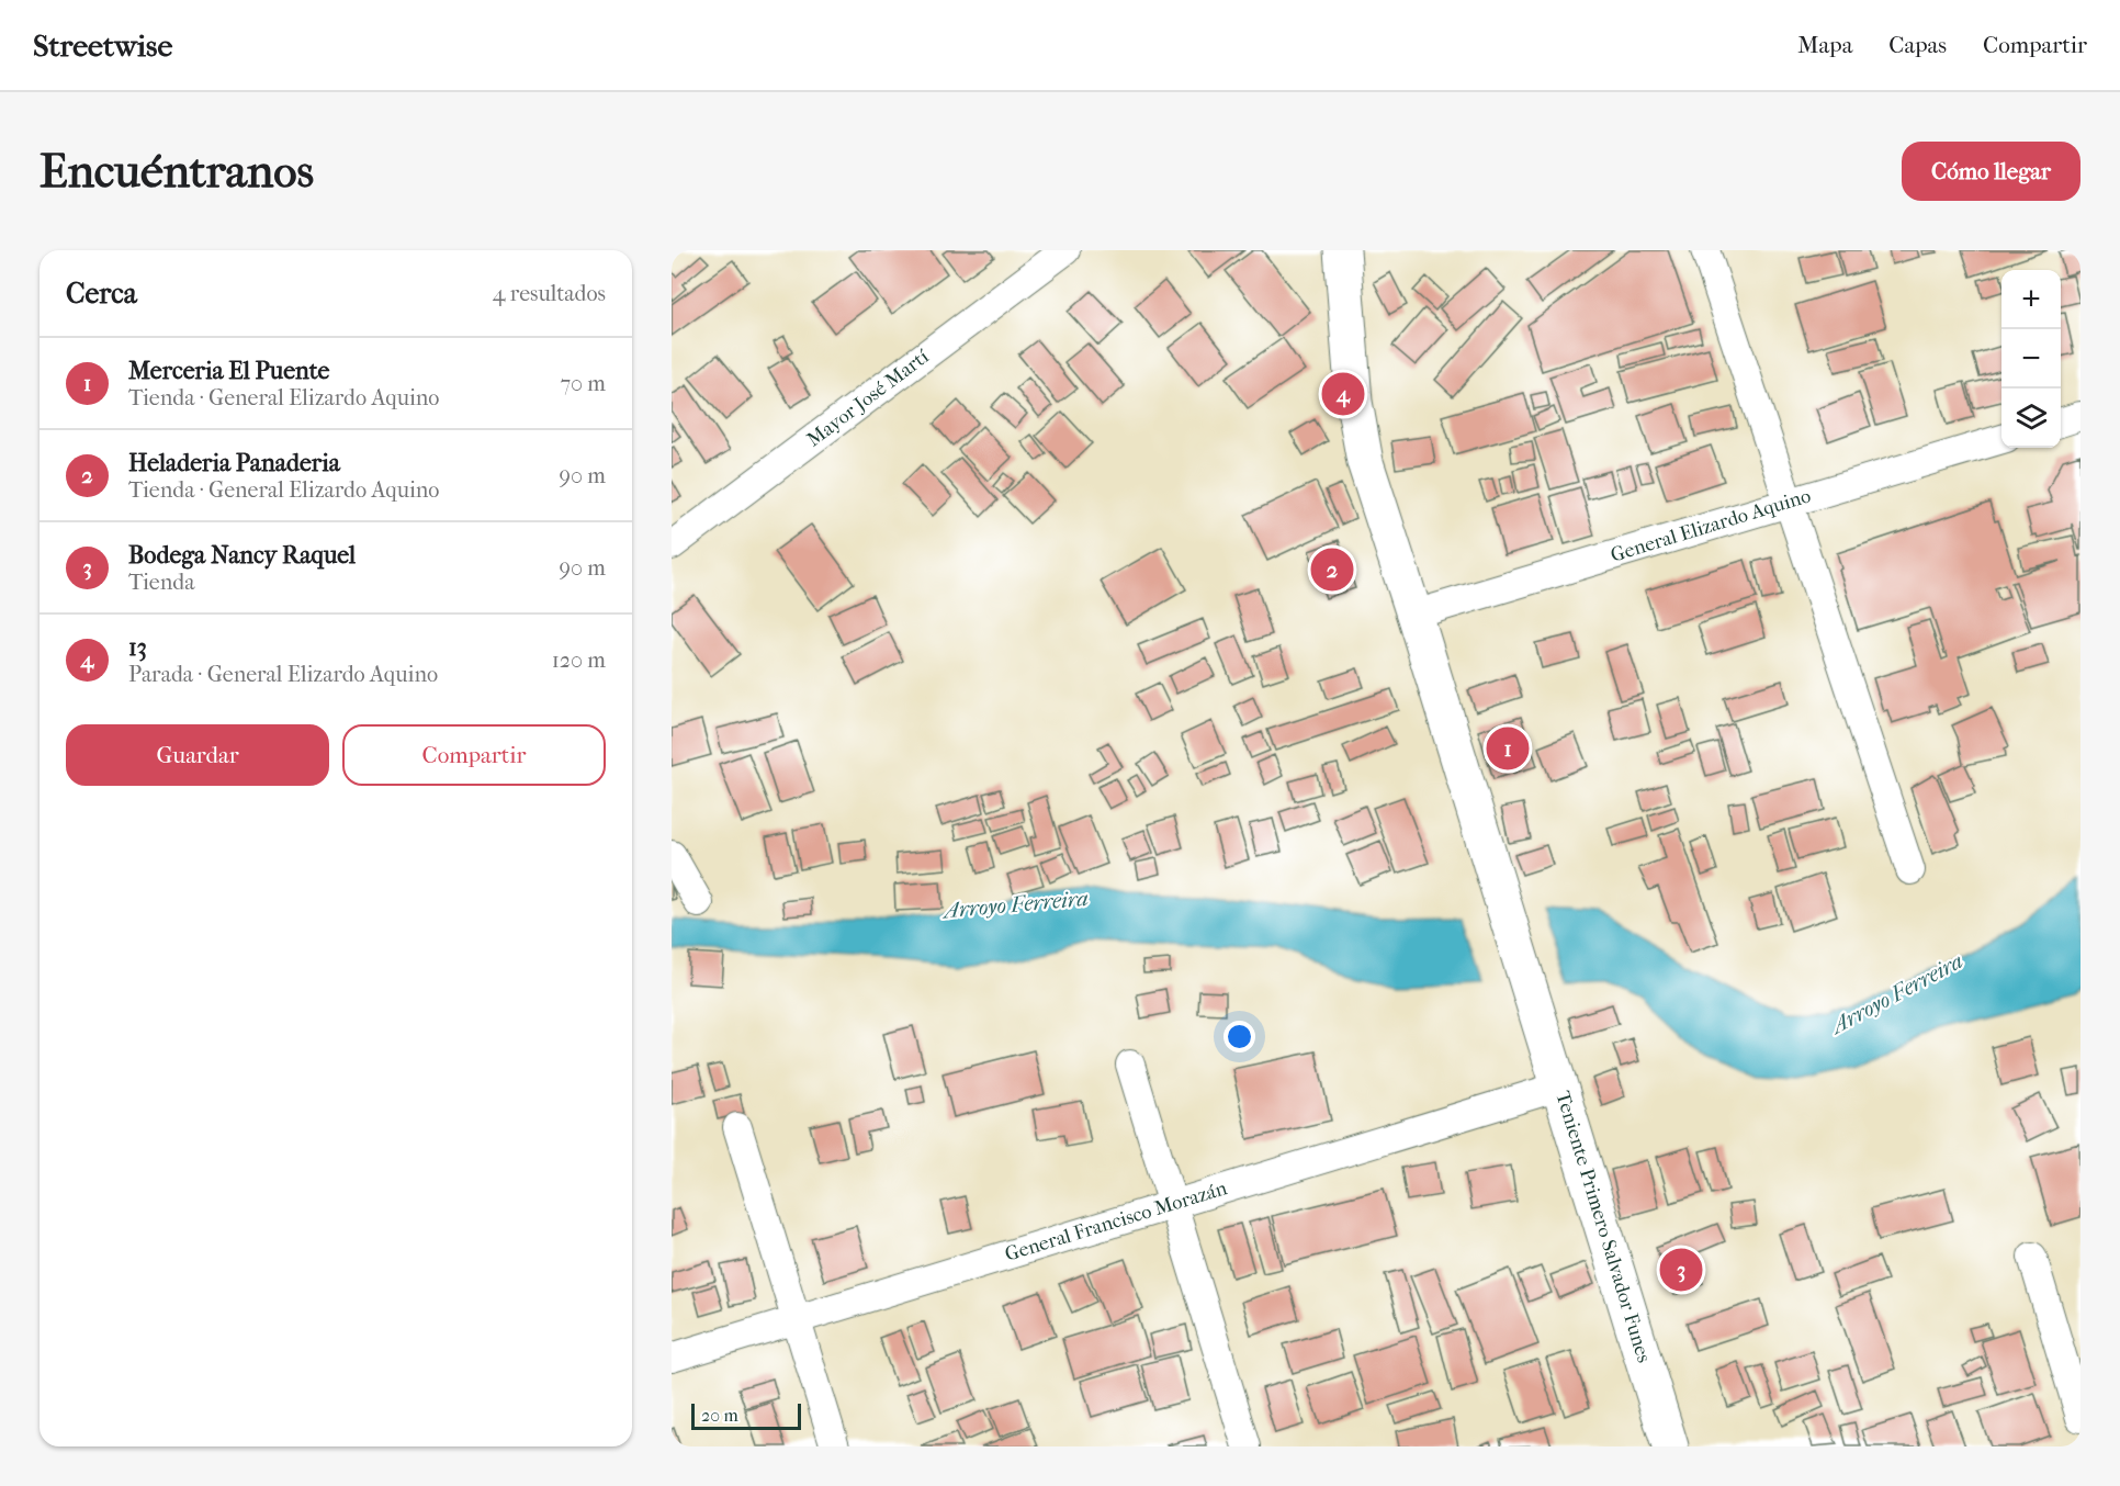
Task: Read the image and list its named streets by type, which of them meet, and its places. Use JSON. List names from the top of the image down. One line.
{"streets":{"street":["Mayor José Martí","General Elizardo Aquino","General Francisco Morazán","Teniente Primero Salvador Funes"]},"crossings":[["General Elizardo Aquino","Teniente Primero Salvador Funes"],["General Francisco Morazán","Teniente Primero Salvador Funes"]],"water":["Arroyo Ferreira"],"scale_bar":"20 m","page":{"header":"Streetwise","nav":["Mapa","Capas","Compartir"],"buttons":["Cómo llegar",["Guardar","Compartir"]],"title":"Encuéntranos","heading":["Cerca","4 resultados"],"map_buttons":["+","−"],"list":[{"mark":"1","name":"Merceria El Puente","note":"Tienda · General Elizardo Aquino","value":"70 m"},{"mark":"2","name":"Heladeria Panaderia","note":"Tienda · General Elizardo Aquino","value":"90 m"},{"mark":"3","name":"Bodega Nancy Raquel","note":"Tienda","value":"90 m"},{"mark":"4","name":"13","note":"Parada · General Elizardo Aquino","value":"120 m"}],"pins":["4","2","1","3"],"scale":"20 m"}}
